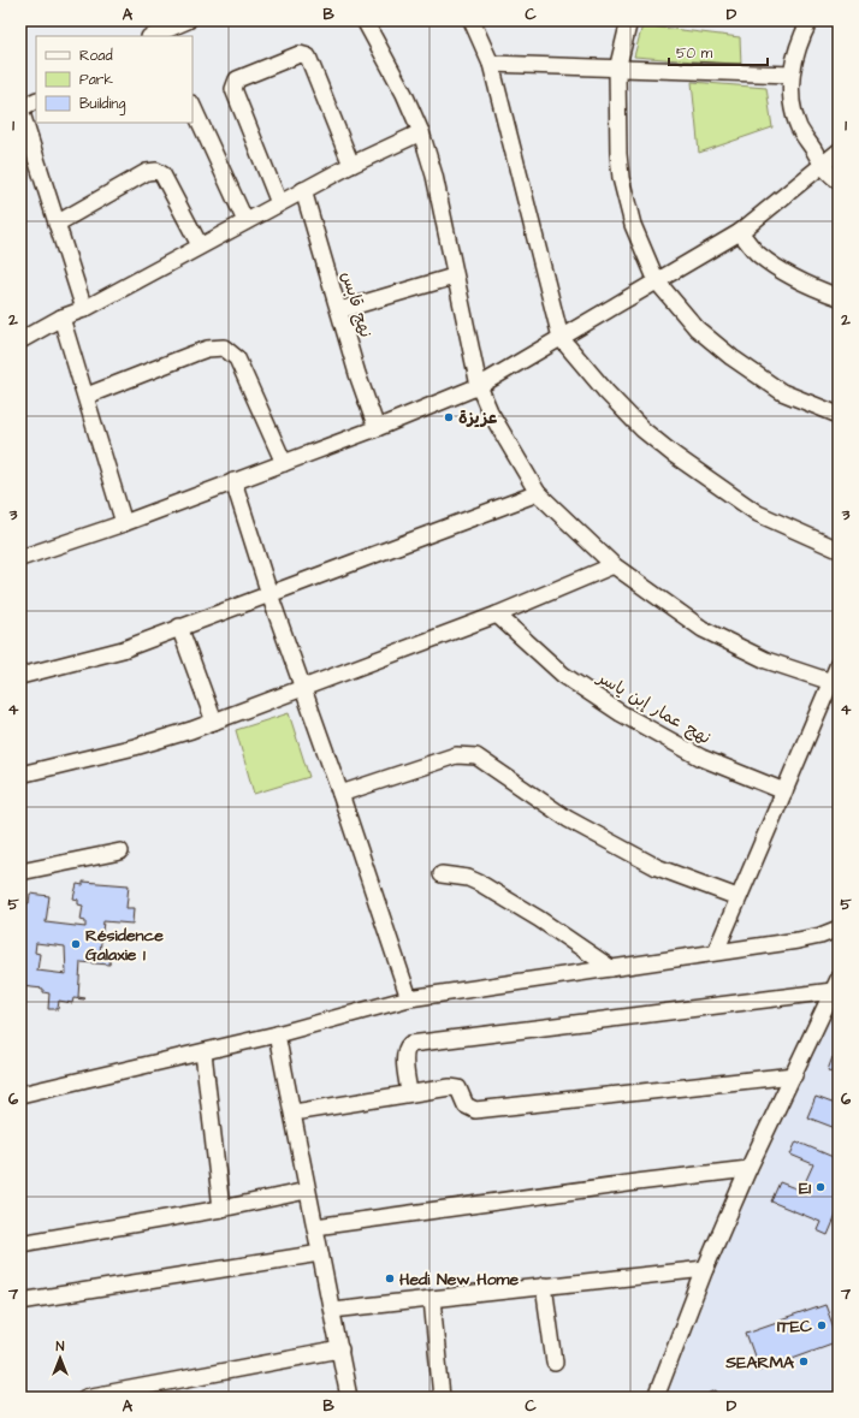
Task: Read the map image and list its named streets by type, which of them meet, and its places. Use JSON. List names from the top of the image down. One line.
{"streets":{"street":["نهج قابس","نهج عمار إبن ياسر"]},"places":["عزيزة","Résidence Galaxie 1","E1","Hedi New Home","ITEC","SEARMA"],"legend":["Road","Park","Building"],"scale_bar":"50 m","north":"top","grid":{"columns":["A","B","C","D"],"rows":["1","2","3","4","5","6","7"]}}
